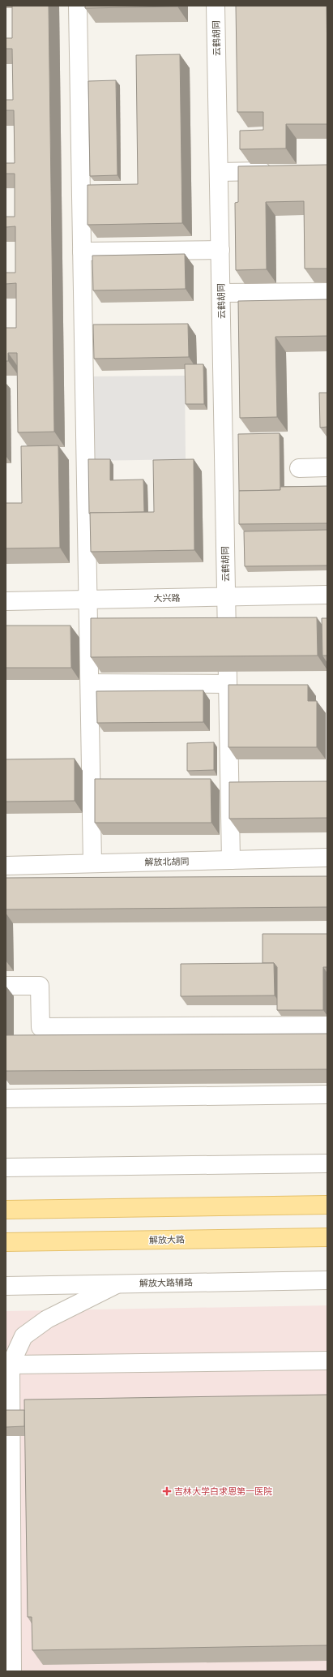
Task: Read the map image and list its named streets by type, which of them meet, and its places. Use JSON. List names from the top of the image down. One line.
{"streets":{"main road":["解放大路"],"street":["云鹤胡同","大兴路","解放北胡同","解放大路辅路"]},"crossings":[["云鹤胡同","大兴路"],["云鹤胡同","解放北胡同"]],"places":{"health":["吉林大学白求恩第一医院"]}}
